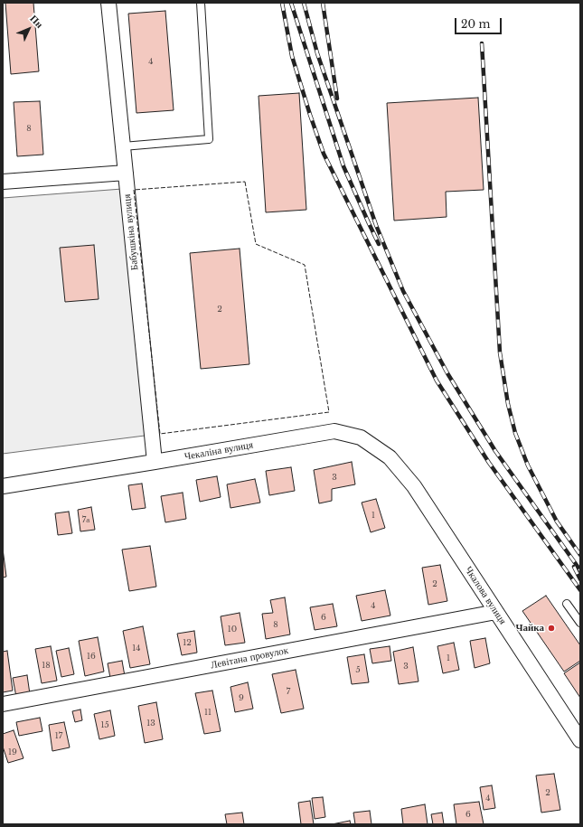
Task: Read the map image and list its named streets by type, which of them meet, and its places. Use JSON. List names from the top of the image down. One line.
{"streets":{"street":["Бабушкіна вулиця","Чекаліна вулиця","Чкалова вулиця","Левітана провулок"]},"crossings":[["Бабушкіна вулиця","Чекаліна вулиця"],["Чекаліна вулиця","Чкалова вулиця"],["Чкалова вулиця","Левітана провулок"]],"places":["Чайка"],"house_numbers":["4","8","2","3","1","7а","2","4","6","8","10","12","14","16","1","18","3","5","7","9","11","13","15","17","19","2","4","6"],"scale_bar":"20 m","north":"top right"}
